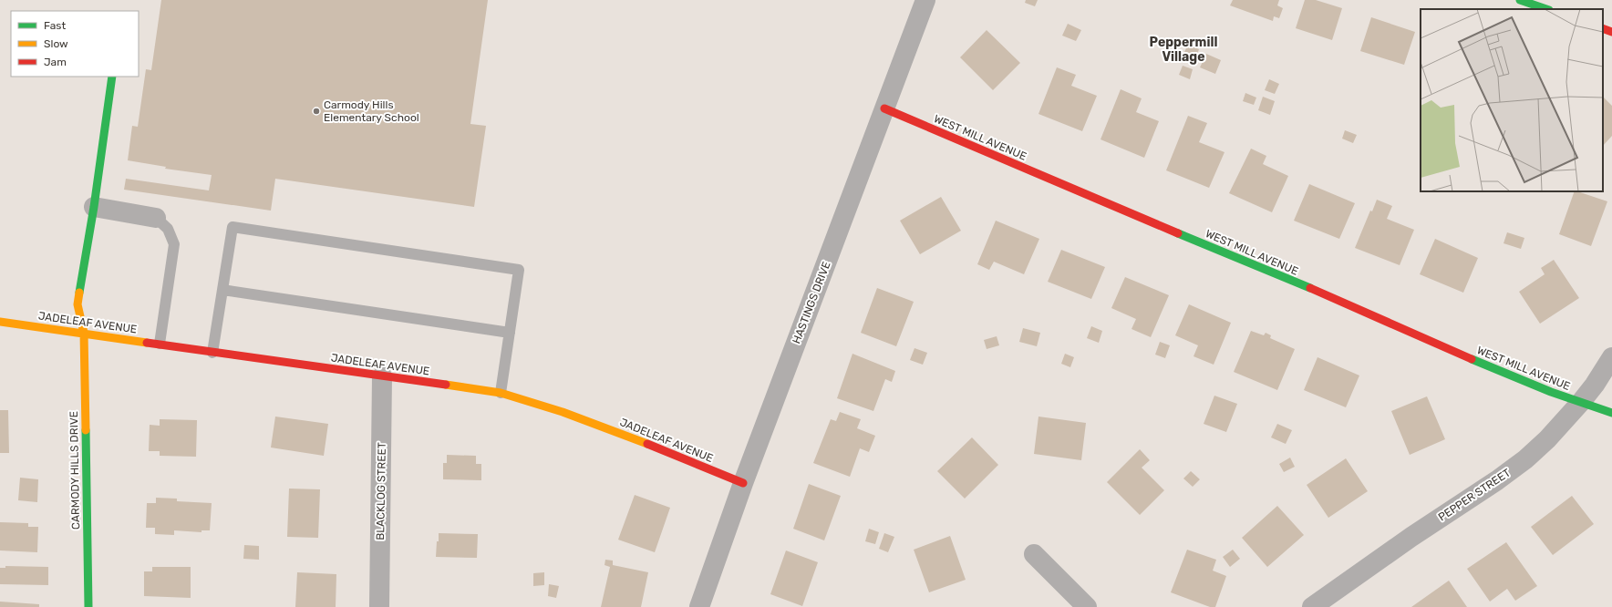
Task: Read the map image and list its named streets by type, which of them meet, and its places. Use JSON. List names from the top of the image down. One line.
{"streets":{"street":["WEST MILL AVENUE","HASTINGS DRIVE","JADELEAF AVENUE","CARMODY HILLS DRIVE","BLACKLOG STREET","PEPPER STREET"]},"crossings":[["WEST MILL AVENUE","HASTINGS DRIVE"],["WEST MILL AVENUE","PEPPER STREET"],["HASTINGS DRIVE","JADELEAF AVENUE"],["JADELEAF AVENUE","CARMODY HILLS DRIVE"],["JADELEAF AVENUE","BLACKLOG STREET"]],"districts":["Peppermill Village"],"places":["Carmody Hills Elementary School"],"legend":["Fast","Slow","Jam"]}
